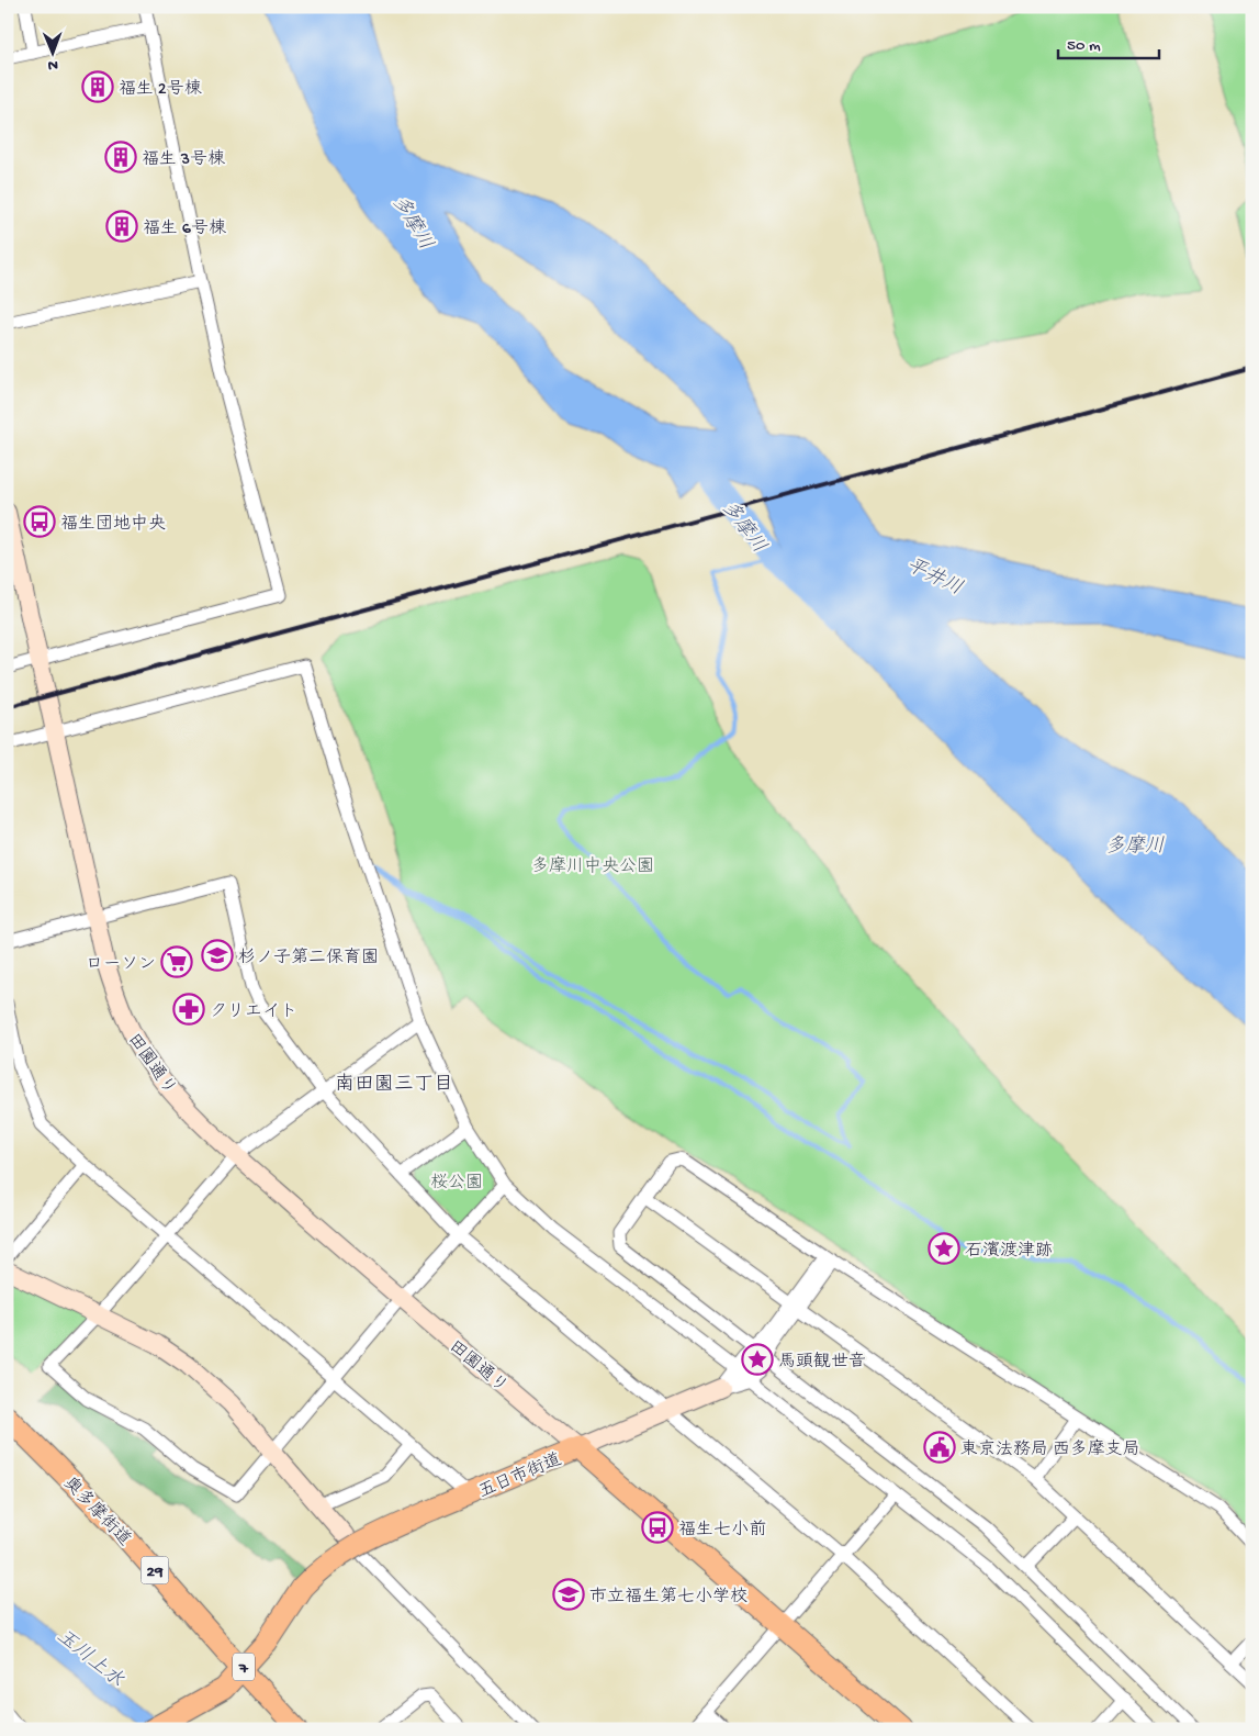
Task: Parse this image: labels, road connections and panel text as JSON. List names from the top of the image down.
{
  "streets": {
    "main road": [
      "五日市街道",
      "奥多摩街道",
      "29",
      "7"
    ],
    "street": ["田園通り"]
  },
  "crossings": [
    ["田園通り", "五日市街道"],
    ["五日市街道", "奥多摩街道"]
  ],
  "districts": ["南田園三丁目"],
  "water": ["多摩川", "平井川", "玉川上水"],
  "parks": ["多摩川中央公園", "桜公園"],
  "places": {
    "building": ["福生 2号棟", "福生 3号棟", "福生 6号棟"],
    "bus stop": ["福生団地中央", "福生七小前"],
    "school or university": ["杉ノ子第二保育園", "市立福生第七小学校"],
    "supermarket": ["ローソン"],
    "pharmacy": ["クリエイト"],
    "place": ["石濱渡津跡", "馬頭観世音"],
    "public building": ["東京法務局 西多摩支局"]
  },
  "scale_bar": "50 m",
  "north": "bottom"
}
